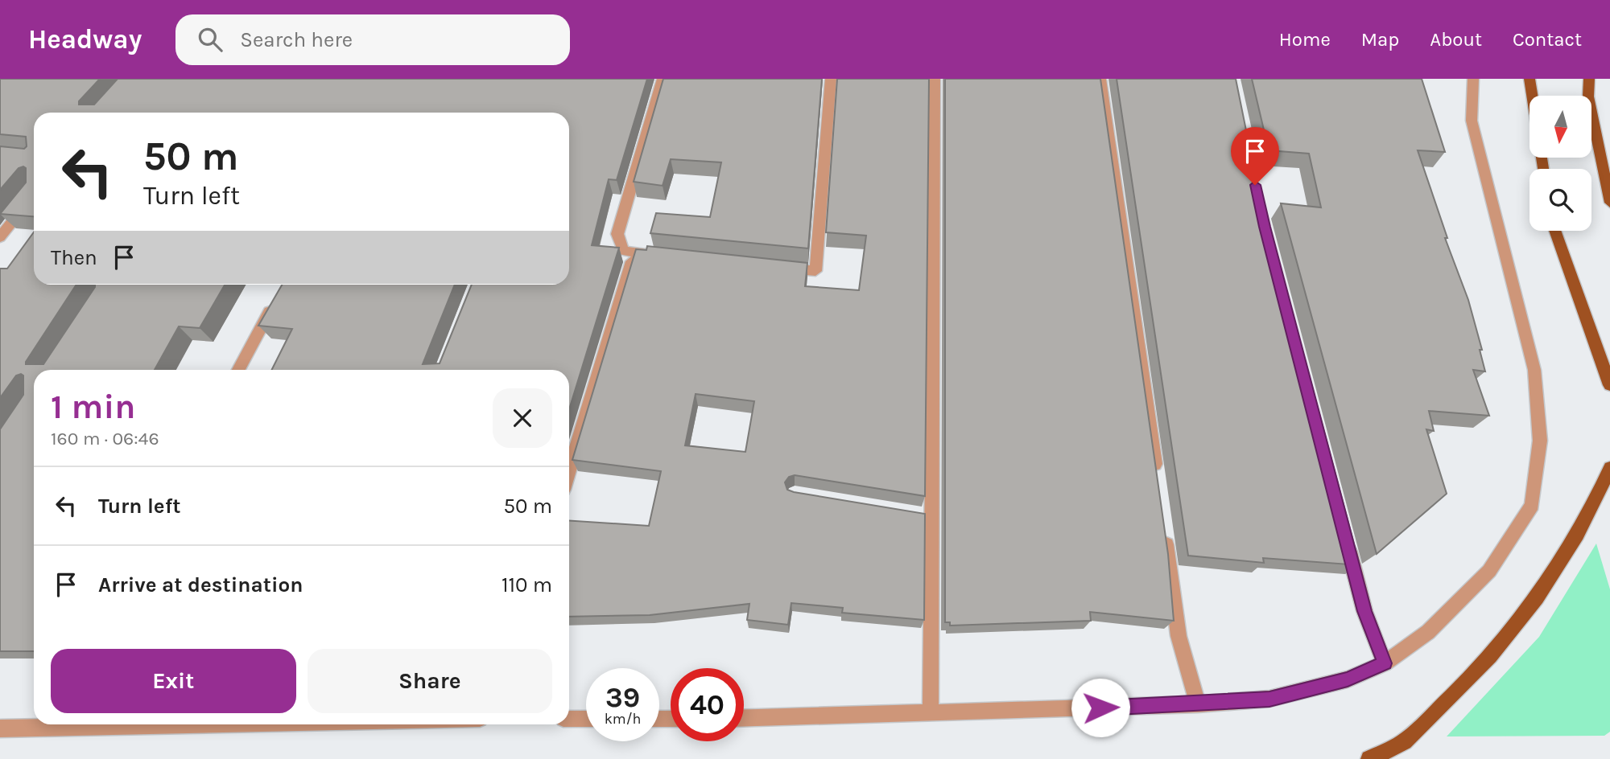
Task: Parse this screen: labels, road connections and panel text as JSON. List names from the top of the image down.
{
  "north": "bottom",
  "page": {
    "header": "Headway",
    "search": "Search here",
    "nav": [
      "Home",
      "Map",
      "About",
      "Contact"
    ],
    "turn": ["50 m", "Turn left"],
    "then": "Then",
    "heading": ["1 min", "160 m · 06:46"],
    "list": [
      {
        "name": "Turn left",
        "value": "50 m"
      },
      {
        "name": "Arrive at destination",
        "value": "110 m"
      }
    ],
    "buttons": ["Exit", "Share"],
    "speed": "39 km/h",
    "limit": "40"
  }
}
